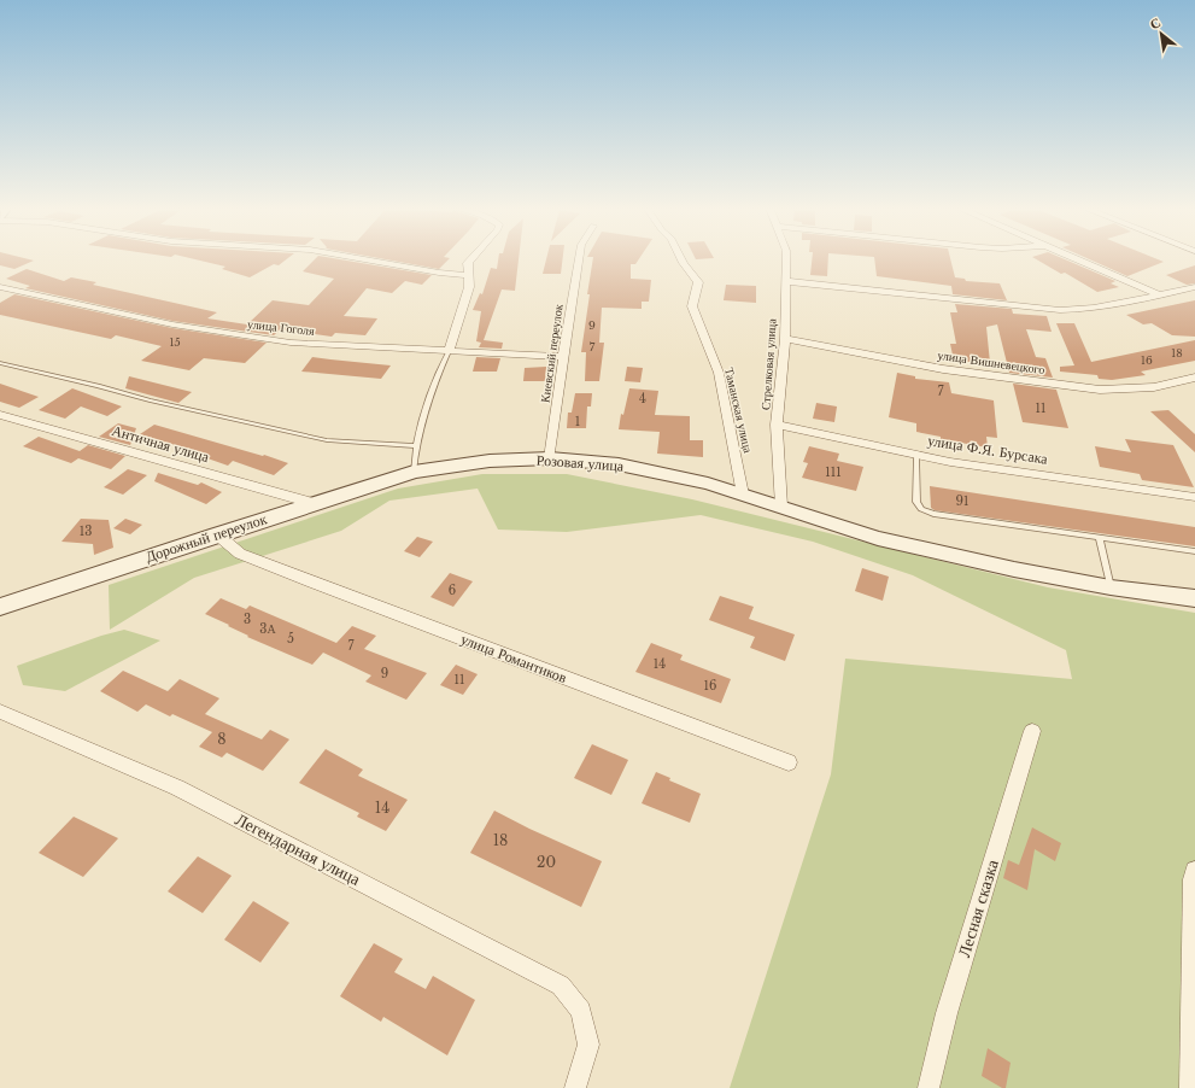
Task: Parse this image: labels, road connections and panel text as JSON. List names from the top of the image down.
{
  "streets": {
    "main road": ["Розовая улица", "Дорожный переулок"],
    "street": [
      "улица Гоголя",
      "Киевский переулок",
      "улица Вишневецкого",
      "Стрелковая улица",
      "Таманская улица",
      "Античная улица",
      "улица Ф.Я. Бурсака",
      "улица Романтиков",
      "Легендарная улица",
      "Лесная сказка"
    ]
  },
  "crossings": [
    ["улица Гоголя", "Киевский переулок"],
    ["Киевский переулок", "Розовая улица"],
    ["улица Вишневецкого", "Стрелковая улица"],
    ["Стрелковая улица", "улица Ф.Я. Бурсака"],
    ["Стрелковая улица", "Розовая улица"],
    ["Таманская улица", "Розовая улица"],
    ["Античная улица", "Дорожный переулок"],
    ["Розовая улица", "Дорожный переулок"],
    ["Дорожный переулок", "улица Романтиков"]
  ],
  "house_numbers": [
    "9",
    "15",
    "7",
    "18",
    "16",
    "7",
    "4",
    "11",
    "1",
    "111",
    "91",
    "13",
    "6",
    "3",
    "3А",
    "5",
    "7",
    "14",
    "9",
    "11",
    "16",
    "8",
    "14",
    "18",
    "20"
  ],
  "north": "top left"
}
